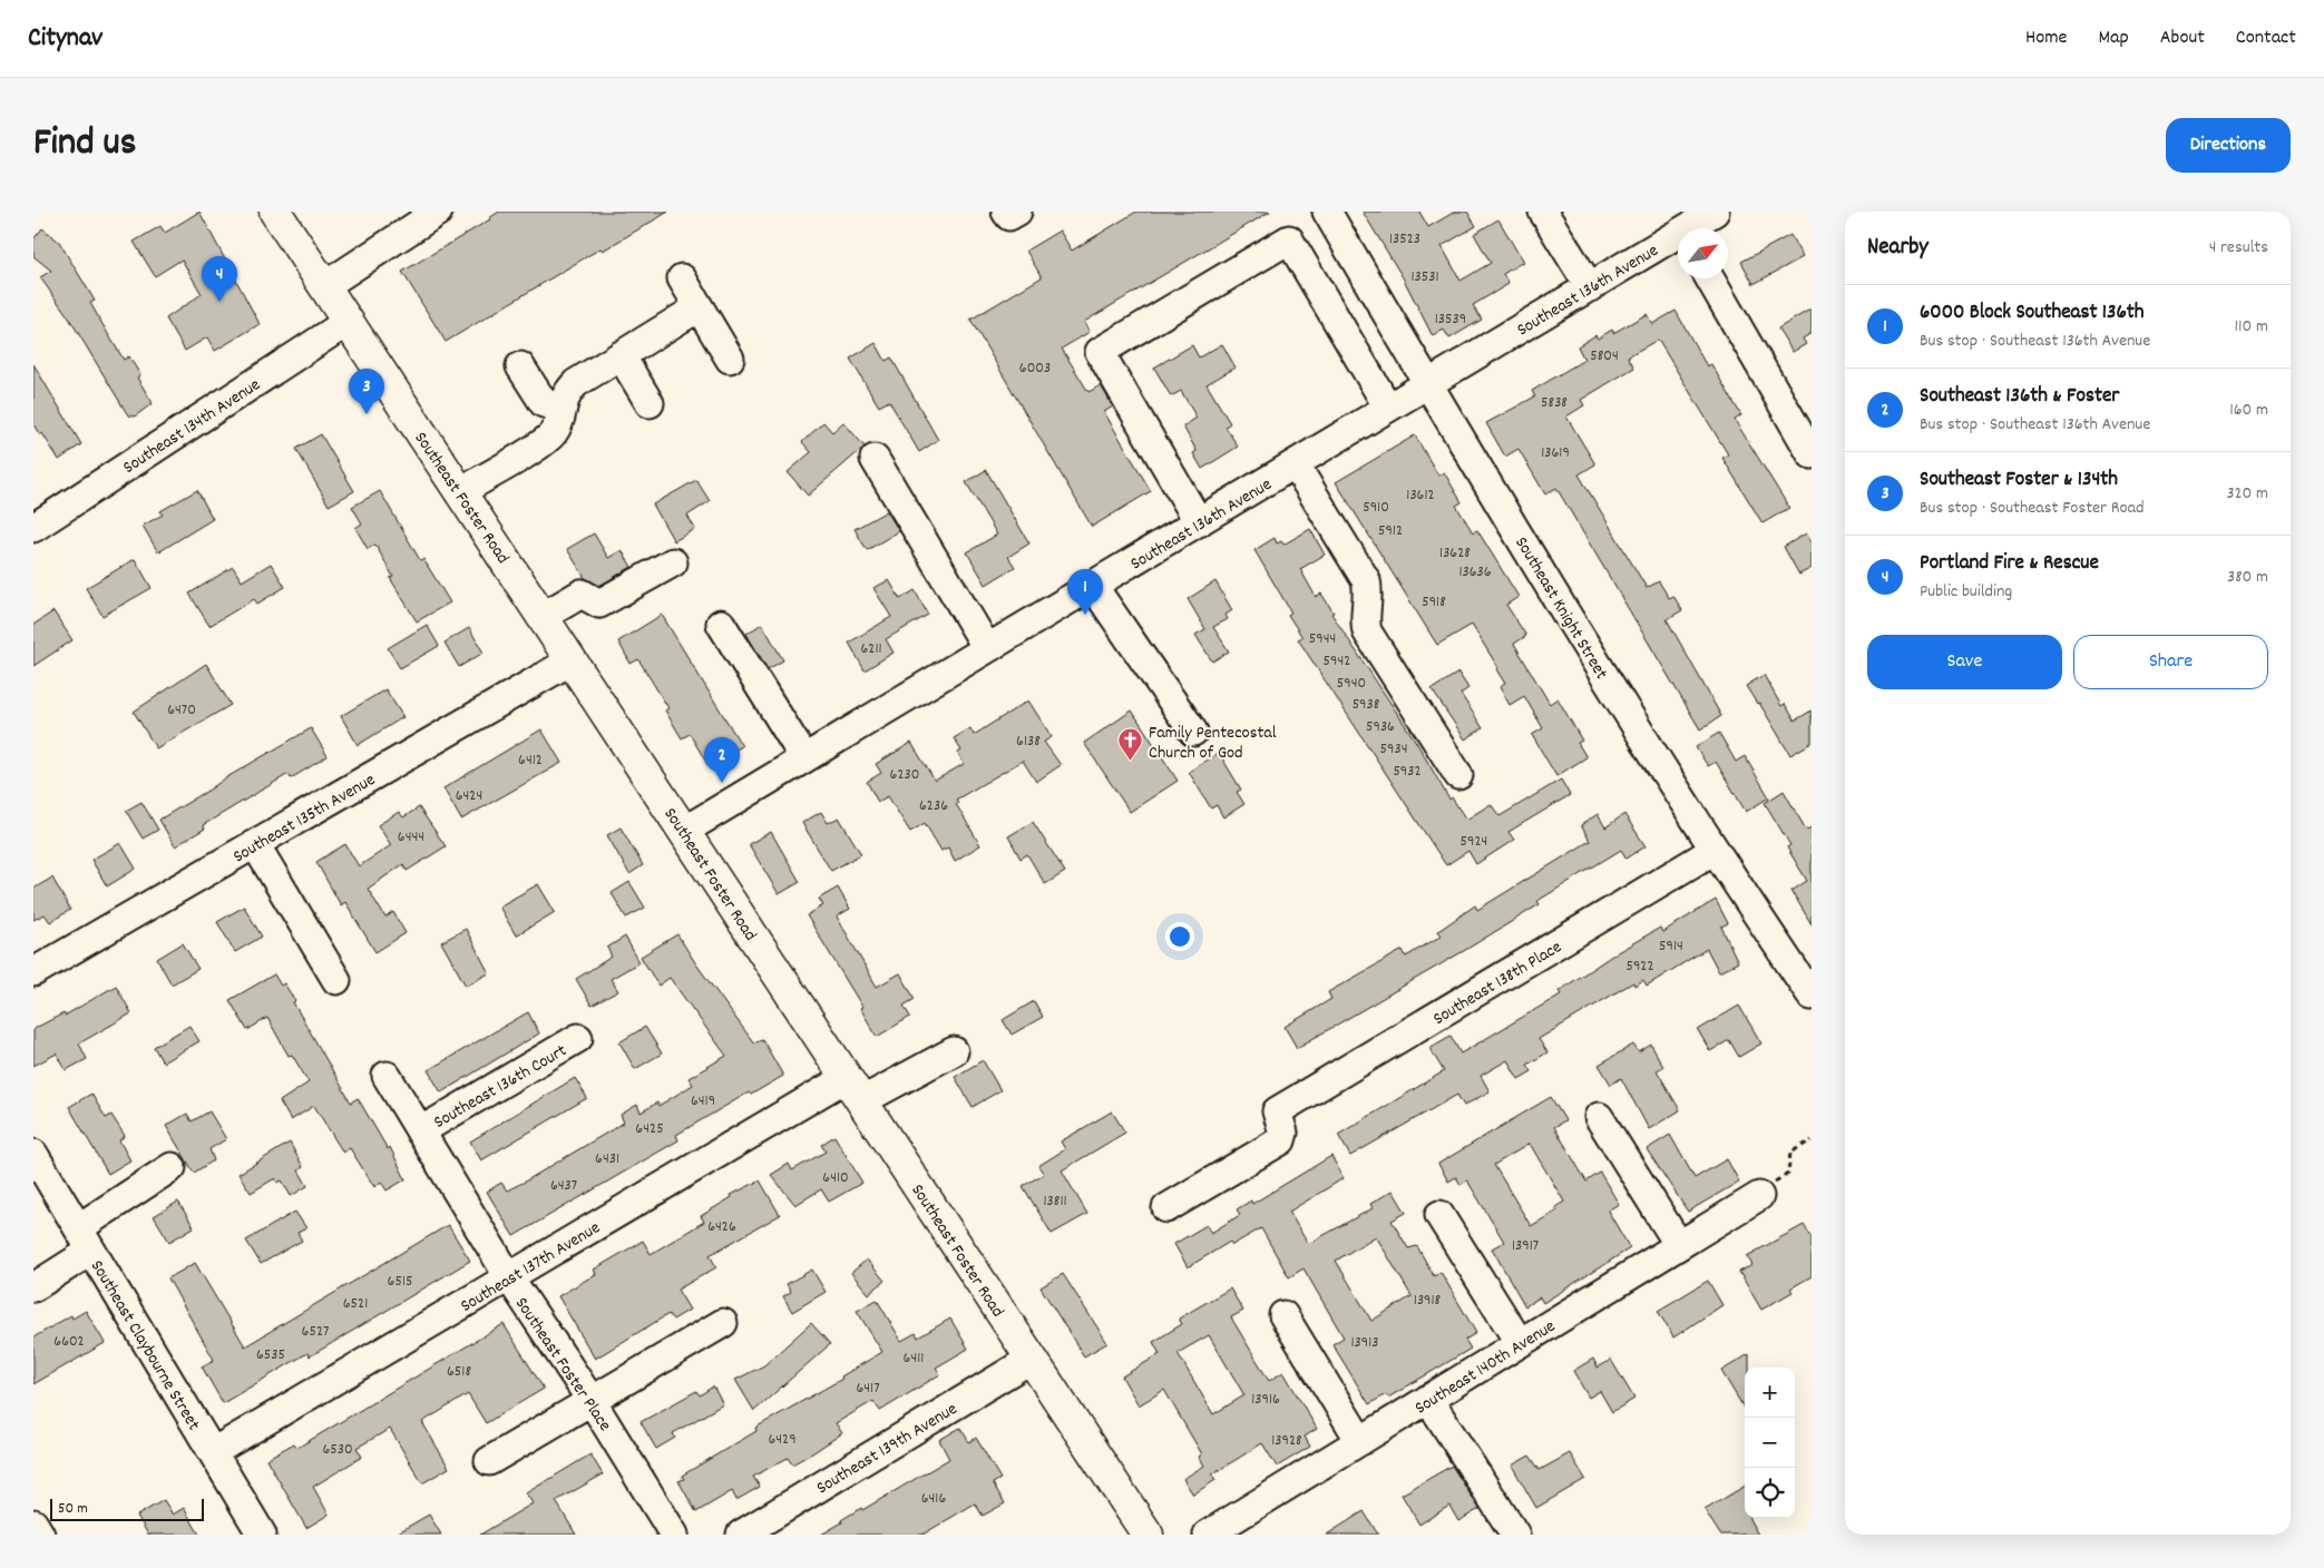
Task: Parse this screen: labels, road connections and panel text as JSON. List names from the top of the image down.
{
  "streets": {
    "main road": ["Southeast Foster Road"],
    "street": [
      "Southeast 136th Avenue",
      "Southeast 134th Avenue",
      "Southeast Knight Street",
      "Southeast 135th Avenue",
      "Southeast 138th Place",
      "Southeast 136th Court",
      "Southeast 137th Avenue",
      "Southeast Claybourne Street",
      "Southeast Foster Place",
      "Southeast 140th Avenue",
      "Southeast 139th Avenue"
    ]
  },
  "crossings": [
    ["Southeast 136th Avenue", "Southeast Foster Road"],
    ["Southeast 136th Avenue", "Southeast Knight Street"],
    ["Southeast 134th Avenue", "Southeast Foster Road"],
    ["Southeast Foster Road", "Southeast 135th Avenue"],
    ["Southeast Foster Road", "Southeast 137th Avenue"],
    ["Southeast Foster Road", "Southeast 139th Avenue"],
    ["Southeast Knight Street", "Southeast 138th Place"],
    ["Southeast 136th Court", "Southeast Foster Place"],
    ["Southeast 137th Avenue", "Southeast Claybourne Street"],
    ["Southeast 137th Avenue", "Southeast Foster Place"]
  ],
  "places": {
    "church": ["Family Pentecostal Church of God"]
  },
  "house_numbers": [
    "13523",
    "13531",
    "13539",
    "5804",
    "6003",
    "5838",
    "13619",
    "13612",
    "5910",
    "5912",
    "13628",
    "13636",
    "5918",
    "5944",
    "6211",
    "5942",
    "5940",
    "5938",
    "6470",
    "5936",
    "6138",
    "5934",
    "6412",
    "5932",
    "6230",
    "6424",
    "6236",
    "6444",
    "5924",
    "5914",
    "5922",
    "6419",
    "6425",
    "6431",
    "6410",
    "6437",
    "13811",
    "6426",
    "13917",
    "6515",
    "13918",
    "6521",
    "6527",
    "6602",
    "13913",
    "6535",
    "6411",
    "6518",
    "6417",
    "13916",
    "6429",
    "13928",
    "6530",
    "6416"
  ],
  "scale_bar": "50 m",
  "north": "top right",
  "page": {
    "header": "Citynav",
    "nav": [
      "Home",
      "Map",
      "About",
      "Contact"
    ],
    "title": "Find us",
    "buttons": [
      "Directions",
      ["Save", "Share"]
    ],
    "heading": ["Nearby", "4 results"],
    "pins": [
      "4",
      "3",
      "1",
      "2"
    ],
    "list": [
      {
        "mark": "1",
        "name": "6000 Block Southeast 136th",
        "note": "Bus stop · Southeast 136th Avenue",
        "value": "110 m"
      },
      {
        "mark": "2",
        "name": "Southeast 136th & Foster",
        "note": "Bus stop · Southeast 136th Avenue",
        "value": "160 m"
      },
      {
        "mark": "3",
        "name": "Southeast Foster & 134th",
        "note": "Bus stop · Southeast Foster Road",
        "value": "320 m"
      },
      {
        "mark": "4",
        "name": "Portland Fire & Rescue",
        "note": "Public building",
        "value": "380 m"
      }
    ],
    "map_buttons": ["+", "−"],
    "scale": "50 m"
  }
}
